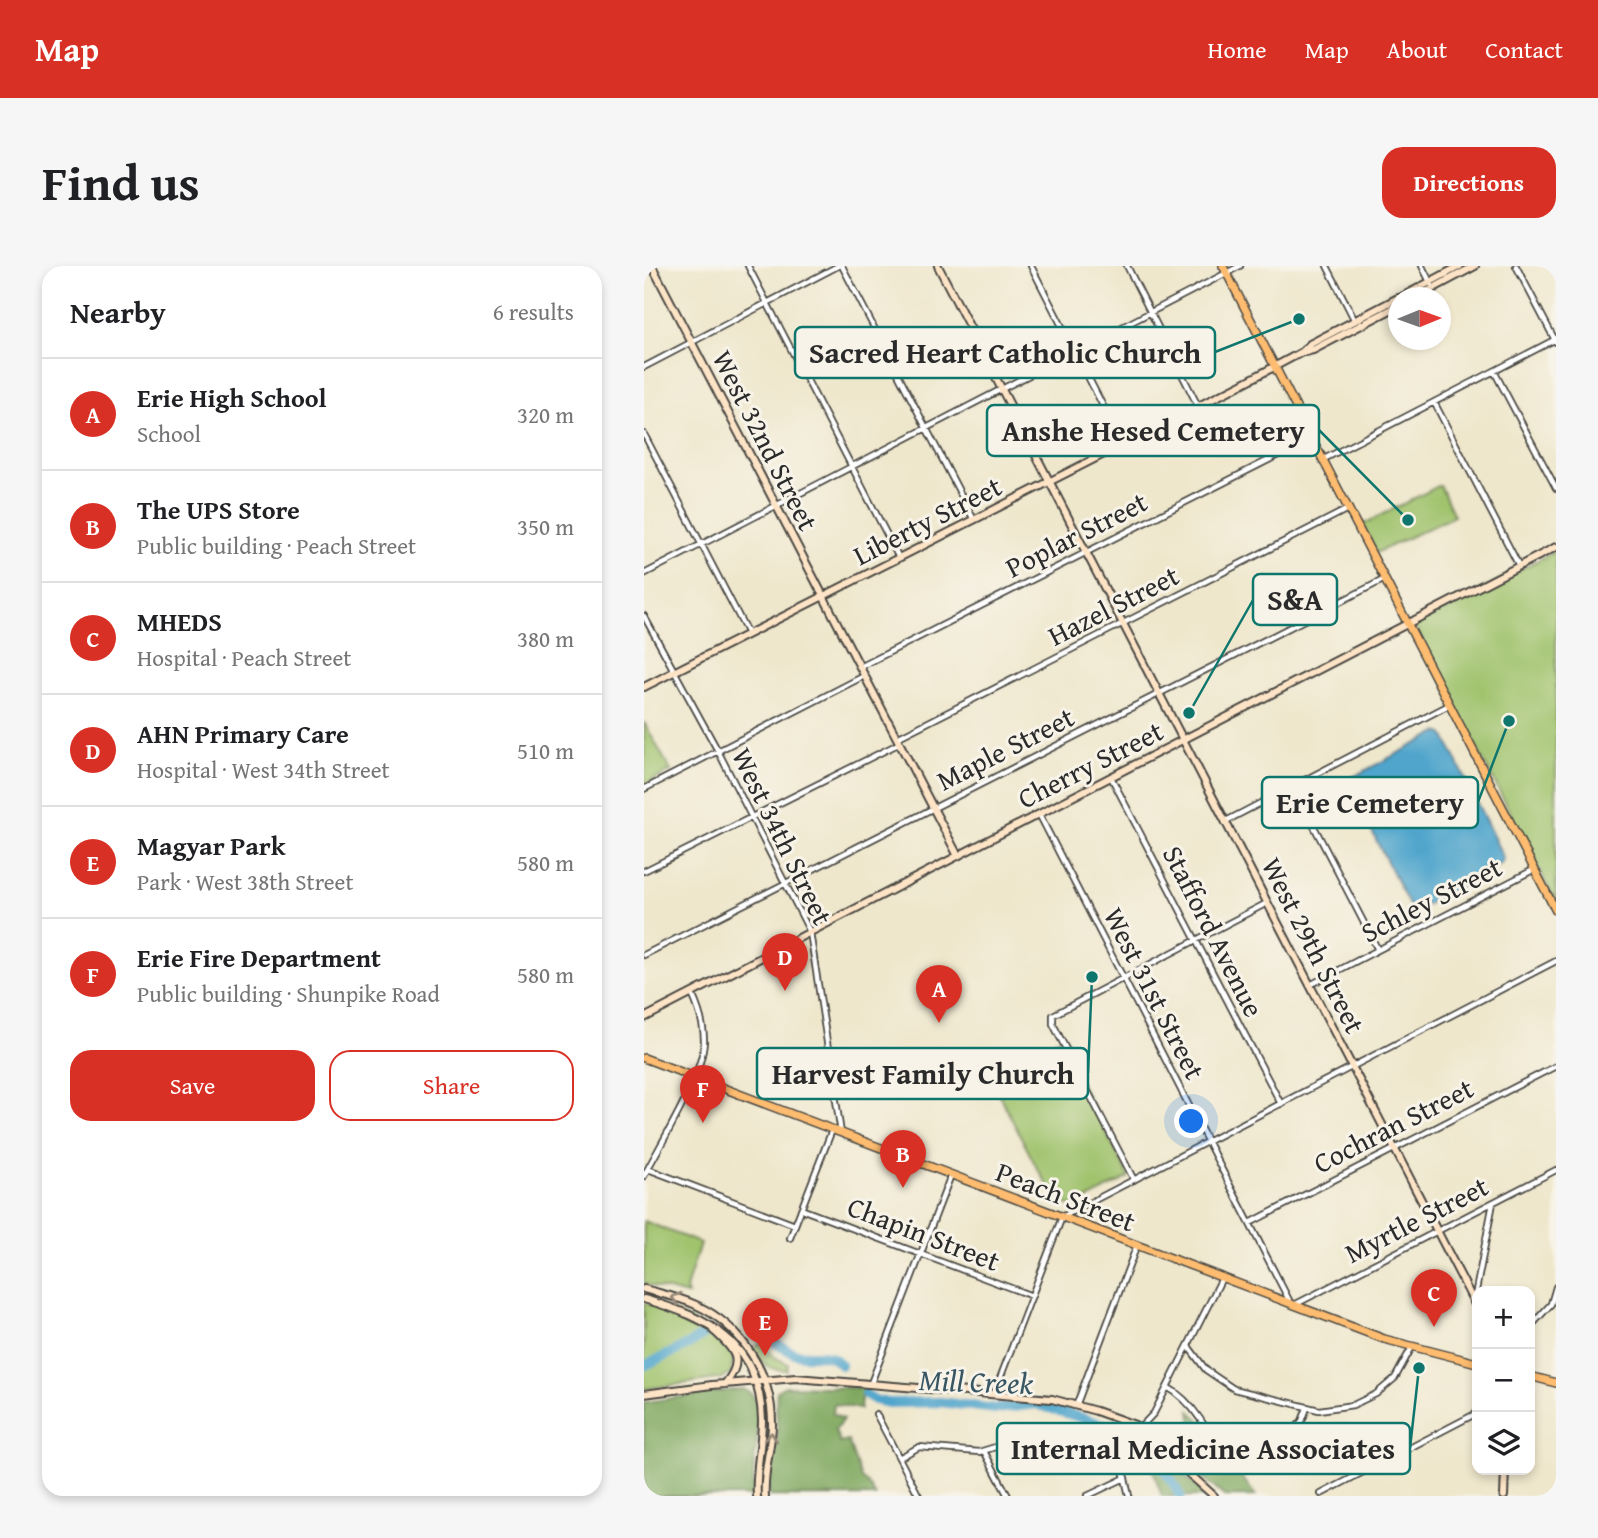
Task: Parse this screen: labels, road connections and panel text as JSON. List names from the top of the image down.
{
  "streets": {
    "main road": ["Peach Street"],
    "street": [
      "West 32nd Street",
      "Liberty Street",
      "Poplar Street",
      "Hazel Street",
      "Maple Street",
      "Cherry Street",
      "West 34th Street",
      "Schley Street",
      "Stafford Avenue",
      "West 29th Street",
      "West 31st Street",
      "Cochran Street",
      "Myrtle Street",
      "Chapin Street"
    ]
  },
  "crossings": [
    ["West 32nd Street", "Liberty Street"],
    ["West 32nd Street", "Poplar Street"],
    ["West 32nd Street", "Hazel Street"],
    ["West 32nd Street", "Maple Street"],
    ["West 32nd Street", "Cherry Street"],
    ["Liberty Street", "West 34th Street"],
    ["Liberty Street", "West 29th Street"],
    ["Poplar Street", "West 29th Street"],
    ["Hazel Street", "West 34th Street"],
    ["Hazel Street", "West 29th Street"],
    ["Maple Street", "West 34th Street"],
    ["Maple Street", "West 29th Street"],
    ["Cherry Street", "West 34th Street"],
    ["Cherry Street", "Stafford Avenue"],
    ["Cherry Street", "West 29th Street"],
    ["Cherry Street", "West 31st Street"],
    ["West 34th Street", "Peach Street"],
    ["Schley Street", "West 29th Street"],
    ["West 29th Street", "Cochran Street"],
    ["West 29th Street", "Myrtle Street"],
    ["West 31st Street", "Cochran Street"],
    ["West 31st Street", "Peach Street"],
    ["West 31st Street", "Myrtle Street"],
    ["Peach Street", "Myrtle Street"]
  ],
  "water": ["Mill Creek"],
  "places": [
    "Sacred Heart Catholic Church",
    "Anshe Hesed Cemetery",
    "S&A",
    "Erie Cemetery",
    "Harvest Family Church",
    "Internal Medicine Associates"
  ],
  "north": "right",
  "page": {
    "header": "Map",
    "nav": [
      "Home",
      "Map",
      "About",
      "Contact"
    ],
    "title": "Find us",
    "buttons": [
      "Directions",
      ["Save", "Share"]
    ],
    "heading": ["Nearby", "6 results"],
    "list": [
      {
        "mark": "A",
        "name": "Erie High School",
        "note": "School",
        "value": "320 m"
      },
      {
        "mark": "B",
        "name": "The UPS Store",
        "note": "Public building · Peach Street",
        "value": "350 m"
      },
      {
        "mark": "C",
        "name": "MHEDS",
        "note": "Hospital · Peach Street",
        "value": "380 m"
      },
      {
        "mark": "D",
        "name": "AHN Primary Care",
        "note": "Hospital · West 34th Street",
        "value": "510 m"
      },
      {
        "mark": "E",
        "name": "Magyar Park",
        "note": "Park · West 38th Street",
        "value": "580 m"
      },
      {
        "mark": "F",
        "name": "Erie Fire Department",
        "note": "Public building · Shunpike Road",
        "value": "580 m"
      }
    ],
    "pins": [
      "D",
      "A",
      "F",
      "B",
      "C",
      "E"
    ],
    "map_buttons": ["+", "−"]
  }
}
